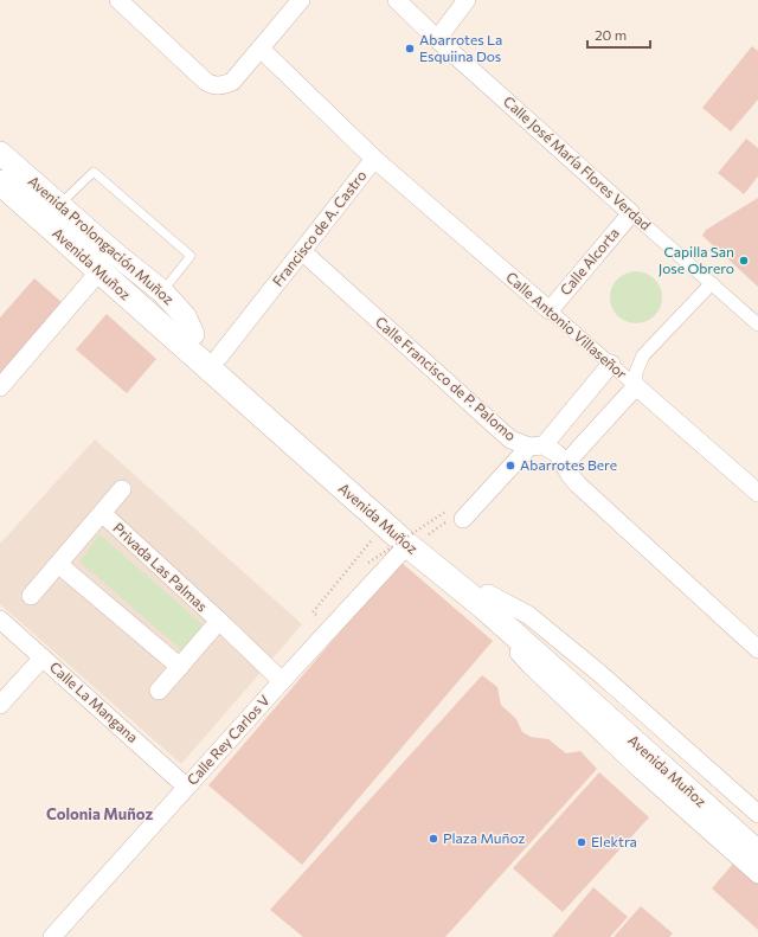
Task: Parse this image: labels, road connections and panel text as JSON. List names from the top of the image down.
{
  "streets": {
    "main road": ["Avenida Muñoz"],
    "street": [
      "Calle José María Flores Verdad",
      "Francisco de A. Castro",
      "Avenida Prolongación Muñoz",
      "Calle Alcorta",
      "Calle Antonio Villaseñor",
      "Calle Francisco de P. Palomo",
      "Privada Las Palmas",
      "Calle La Mangana",
      "Calle Rey Carlos V"
    ]
  },
  "crossings": [
    ["Calle José María Flores Verdad", "Calle Alcorta"],
    ["Francisco de A. Castro", "Avenida Muñoz"],
    ["Francisco de A. Castro", "Calle Antonio Villaseñor"],
    ["Francisco de A. Castro", "Calle Francisco de P. Palomo"],
    ["Avenida Prolongación Muñoz", "Avenida Muñoz"],
    ["Calle Alcorta", "Calle Antonio Villaseñor"],
    ["Avenida Muñoz", "Calle Rey Carlos V"],
    ["Privada Las Palmas", "Calle Rey Carlos V"],
    ["Calle La Mangana", "Calle Rey Carlos V"]
  ],
  "districts": ["Colonia Muñoz"],
  "places": [
    "Abarrotes La Esquiina Dos",
    "Capilla San Jose Obrero",
    "Abarrotes Bere",
    "Plaza Muñoz",
    "Elektra"
  ],
  "scale_bar": "20 m"
}
